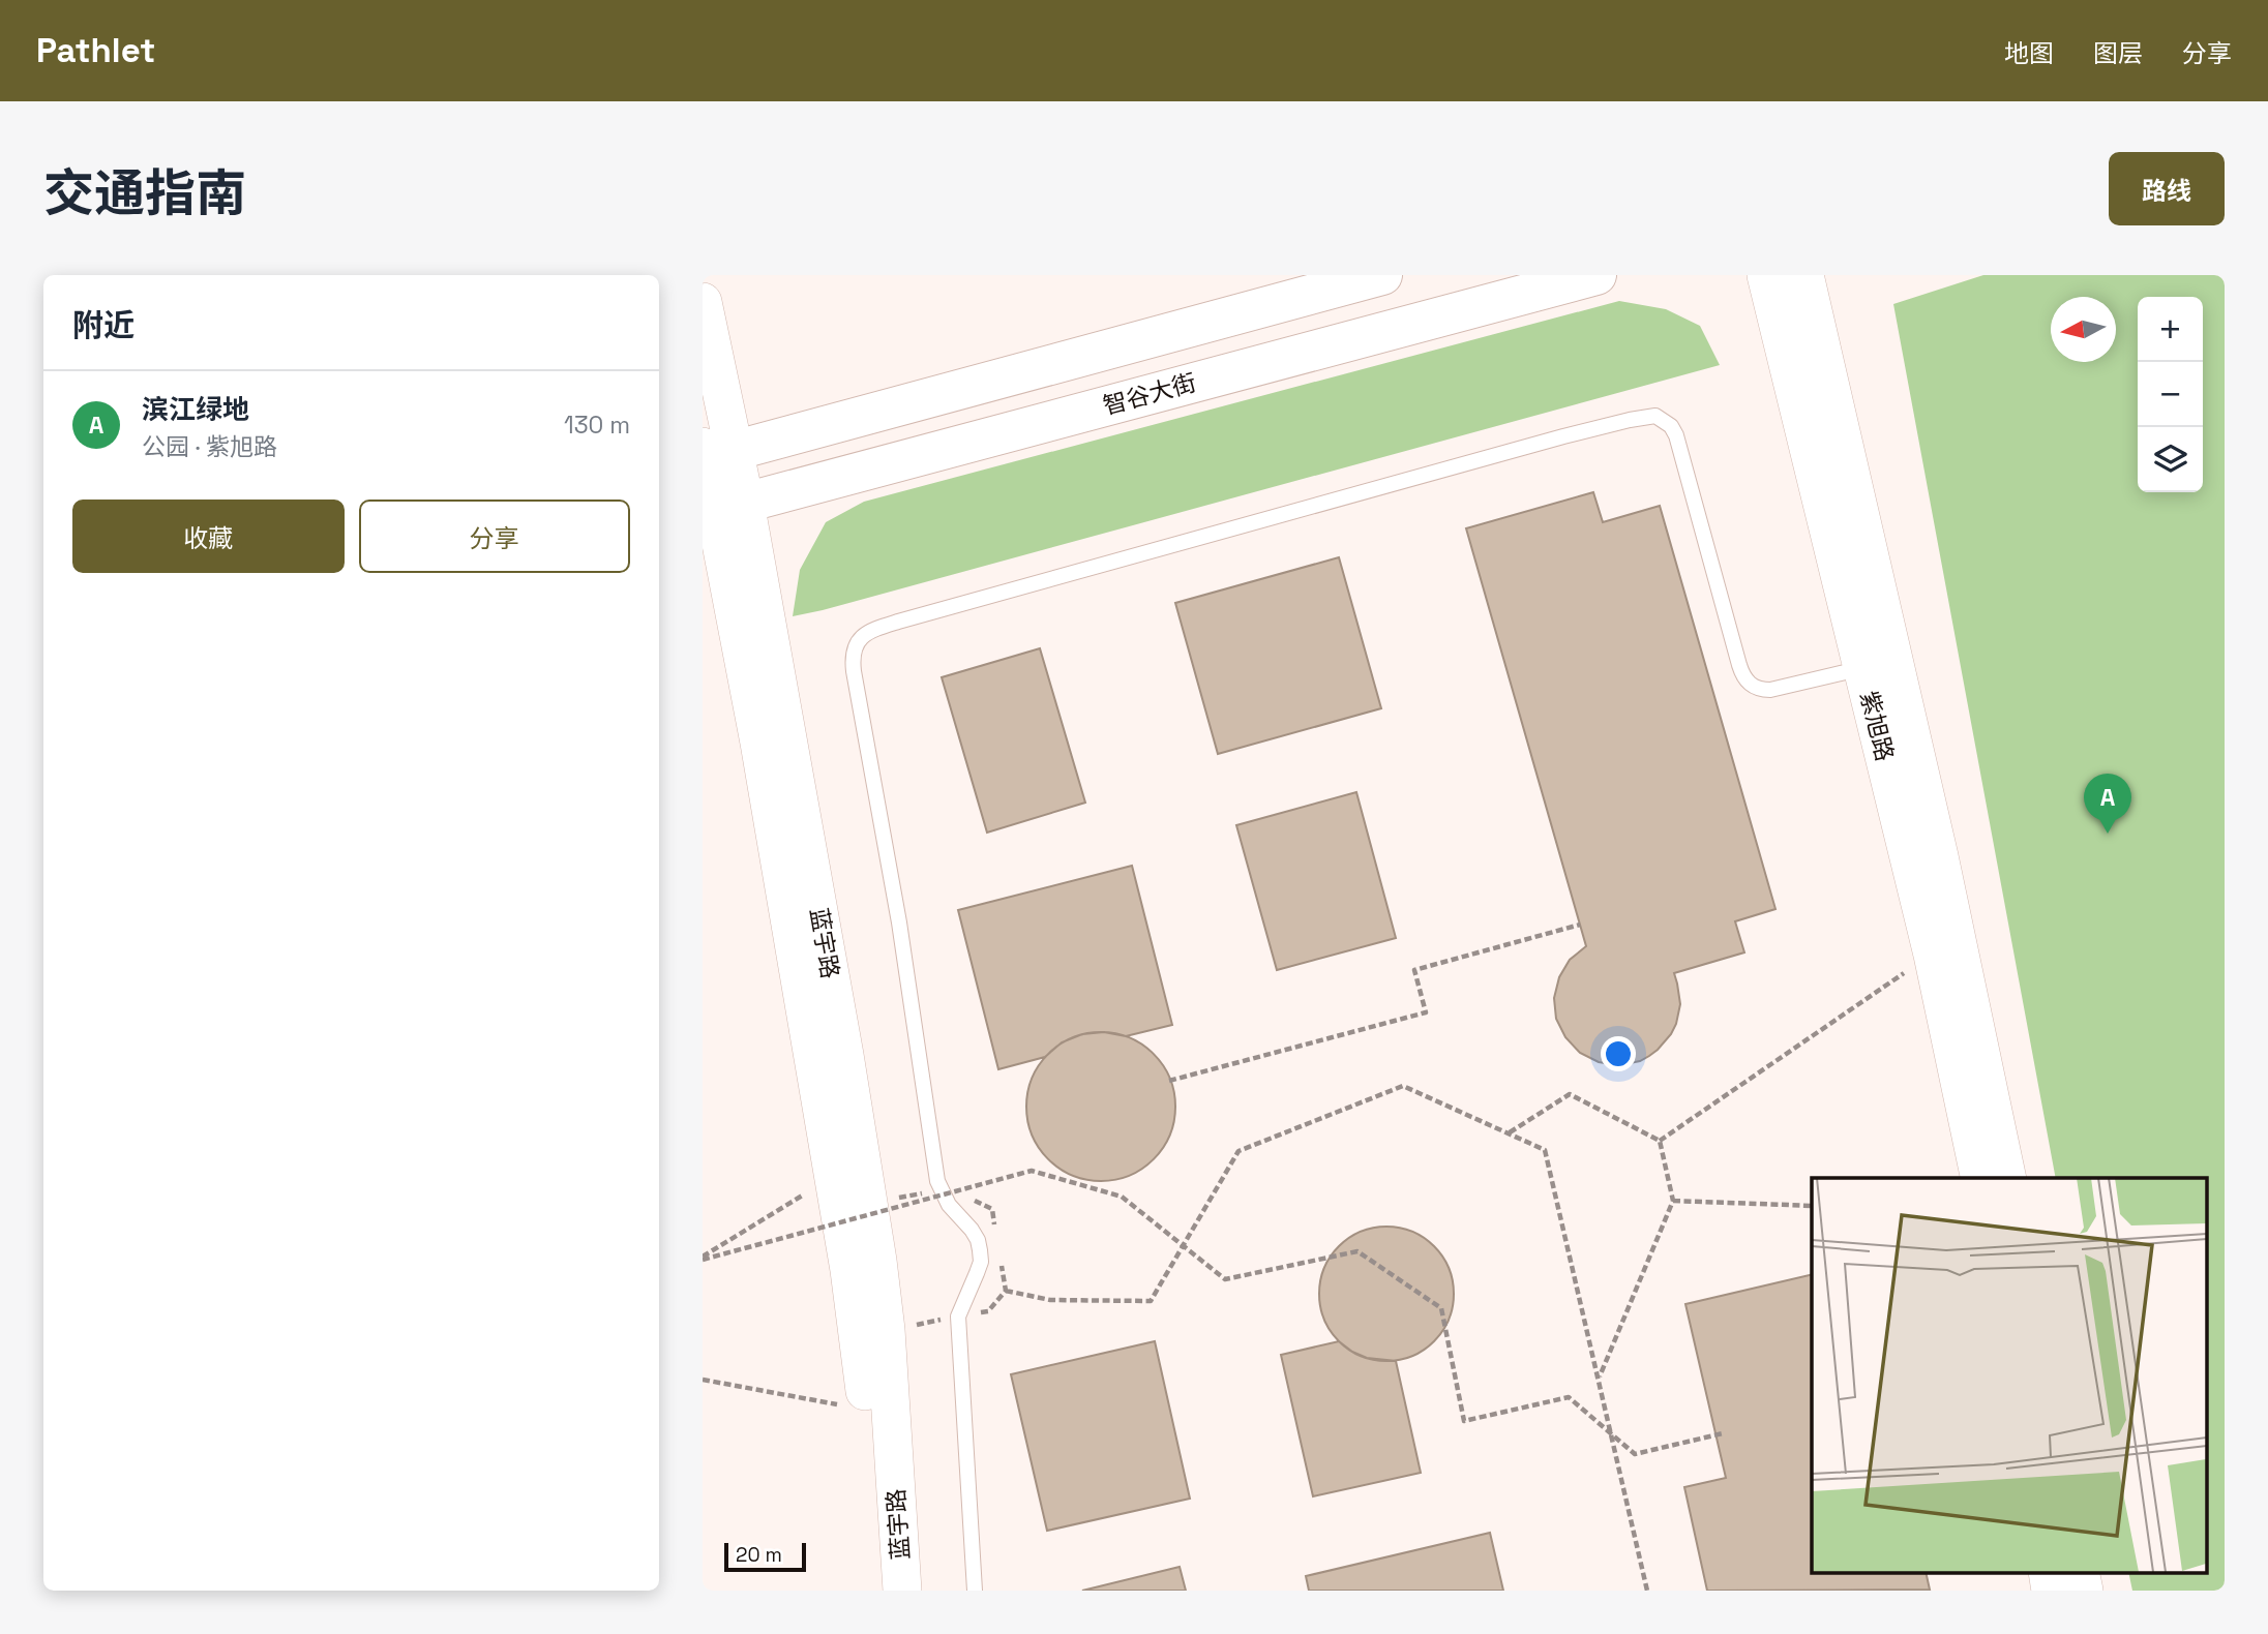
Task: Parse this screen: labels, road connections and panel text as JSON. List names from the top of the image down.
{
  "streets": {
    "main road": ["智谷大街", "紫旭路", "蓝宇路"]
  },
  "crossings": [
    ["智谷大街", "蓝宇路"]
  ],
  "scale_bar": "20 m",
  "north": "left",
  "page": {
    "header": "Pathlet",
    "nav": ["地图", "图层", "分享"],
    "title": "交通指南",
    "buttons": [
      "路线",
      ["收藏", "分享"]
    ],
    "heading": "附近",
    "map_buttons": ["+", "−"],
    "list": [
      {
        "mark": "A",
        "name": "滨江绿地",
        "note": "公园 · 紫旭路",
        "value": "130 m"
      }
    ],
    "pins": "A",
    "scale": "20 m"
  }
}
